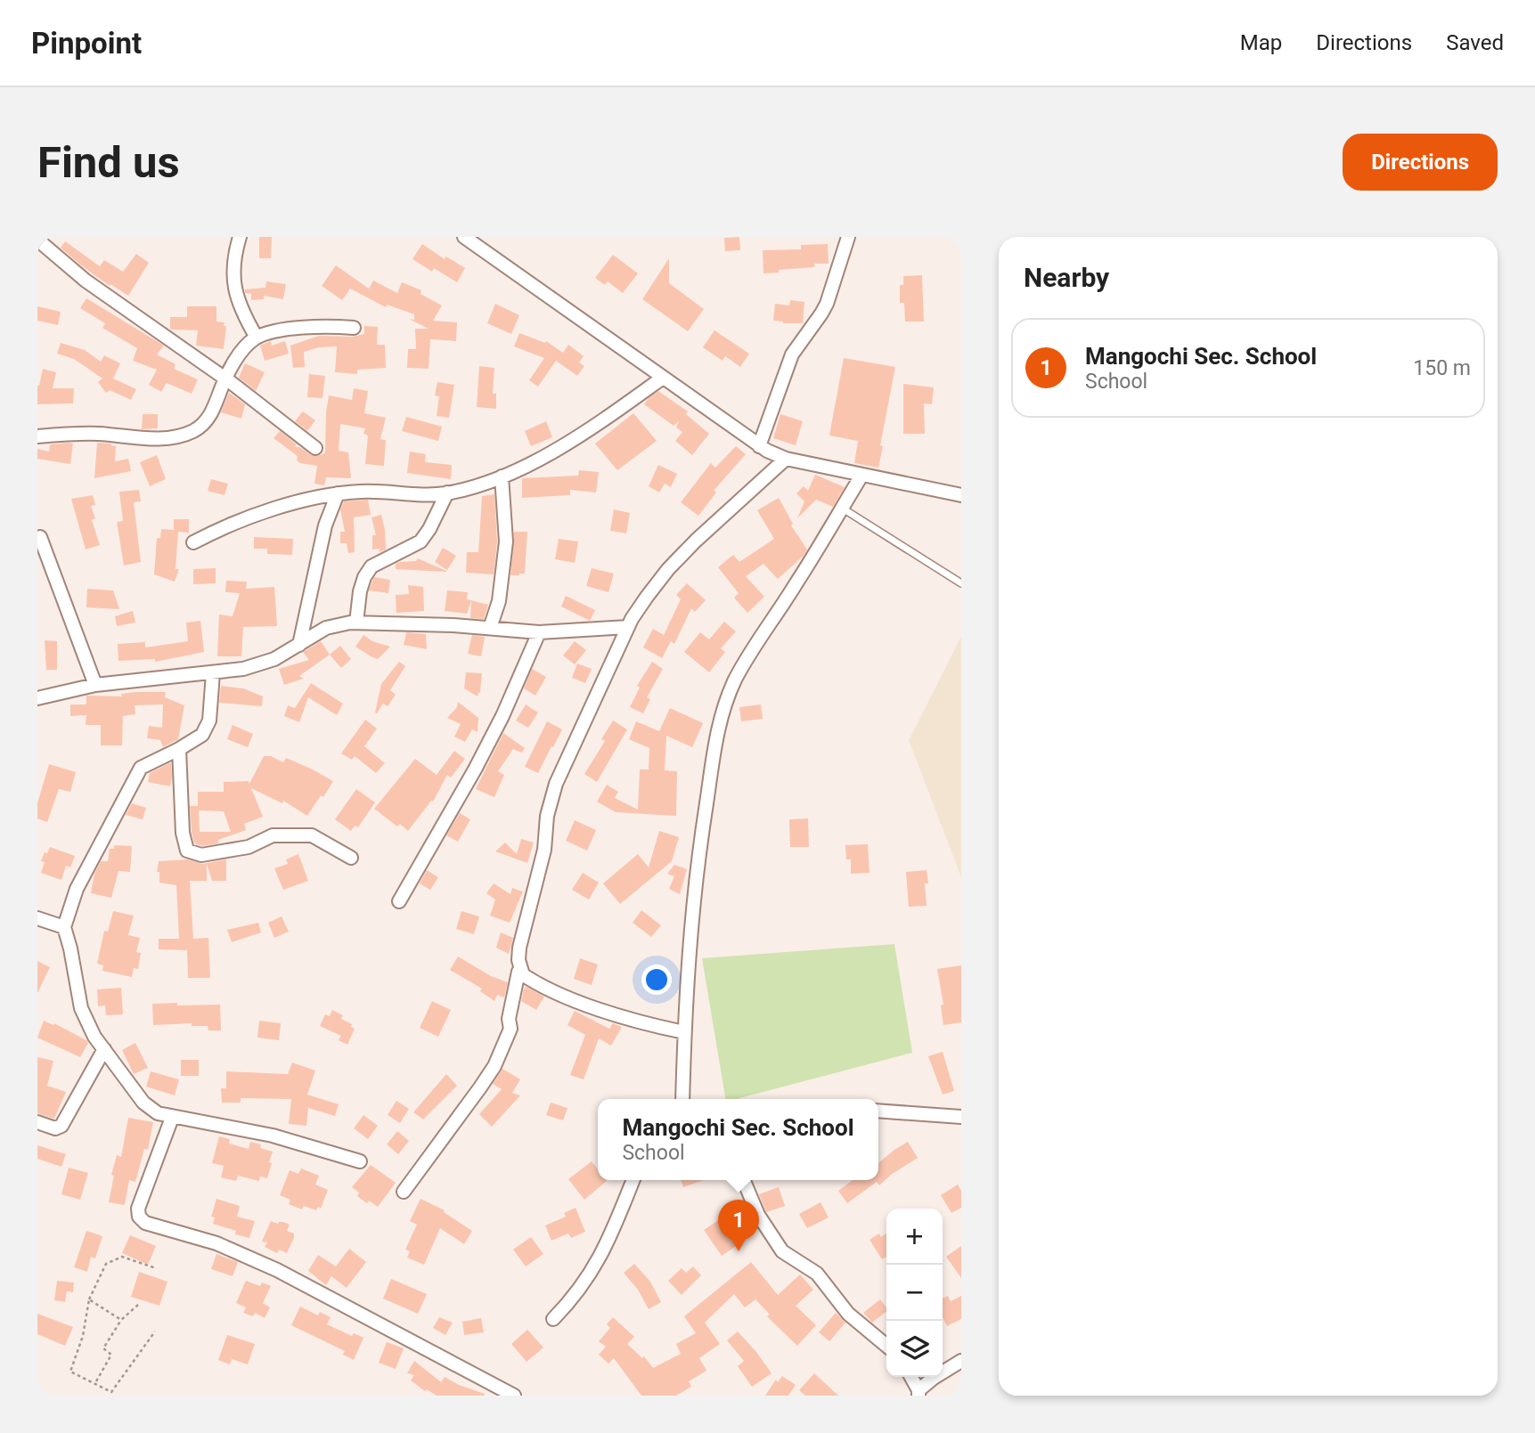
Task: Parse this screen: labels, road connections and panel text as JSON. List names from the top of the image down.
{
  "page": {
    "header": "Pinpoint",
    "nav": ["Map", "Directions", "Saved"],
    "buttons": "Directions",
    "title": "Find us",
    "heading": "Nearby",
    "list": [
      {
        "mark": "1",
        "name": "Mangochi Sec. School",
        "note": "School",
        "value": "150 m"
      }
    ],
    "popup": ["Mangochi Sec. School", "School"],
    "pins": "1",
    "map_buttons": ["+", "−"]
  }
}
